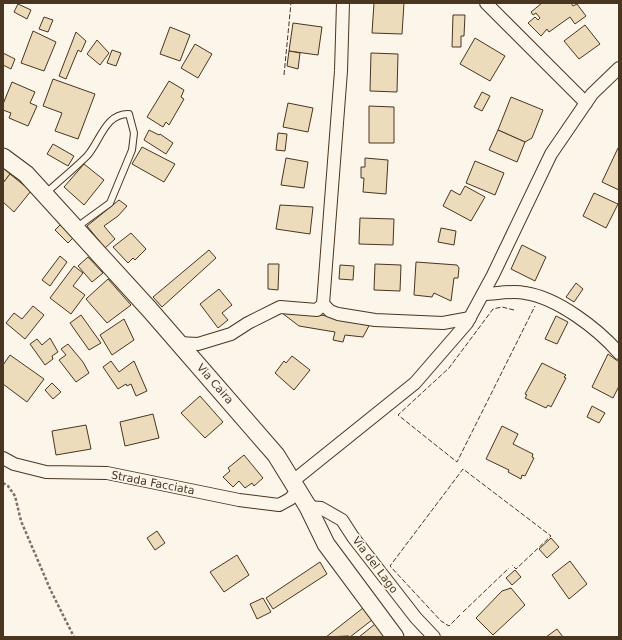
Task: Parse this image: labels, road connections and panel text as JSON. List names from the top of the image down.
{
  "streets": {
    "street": ["Via Caira", "Strada Facciata", "Via del Lago"]
  },
  "crossings": [
    ["Via Caira", "Strada Facciata"],
    ["Via Caira", "Via del Lago"]
  ]
}
